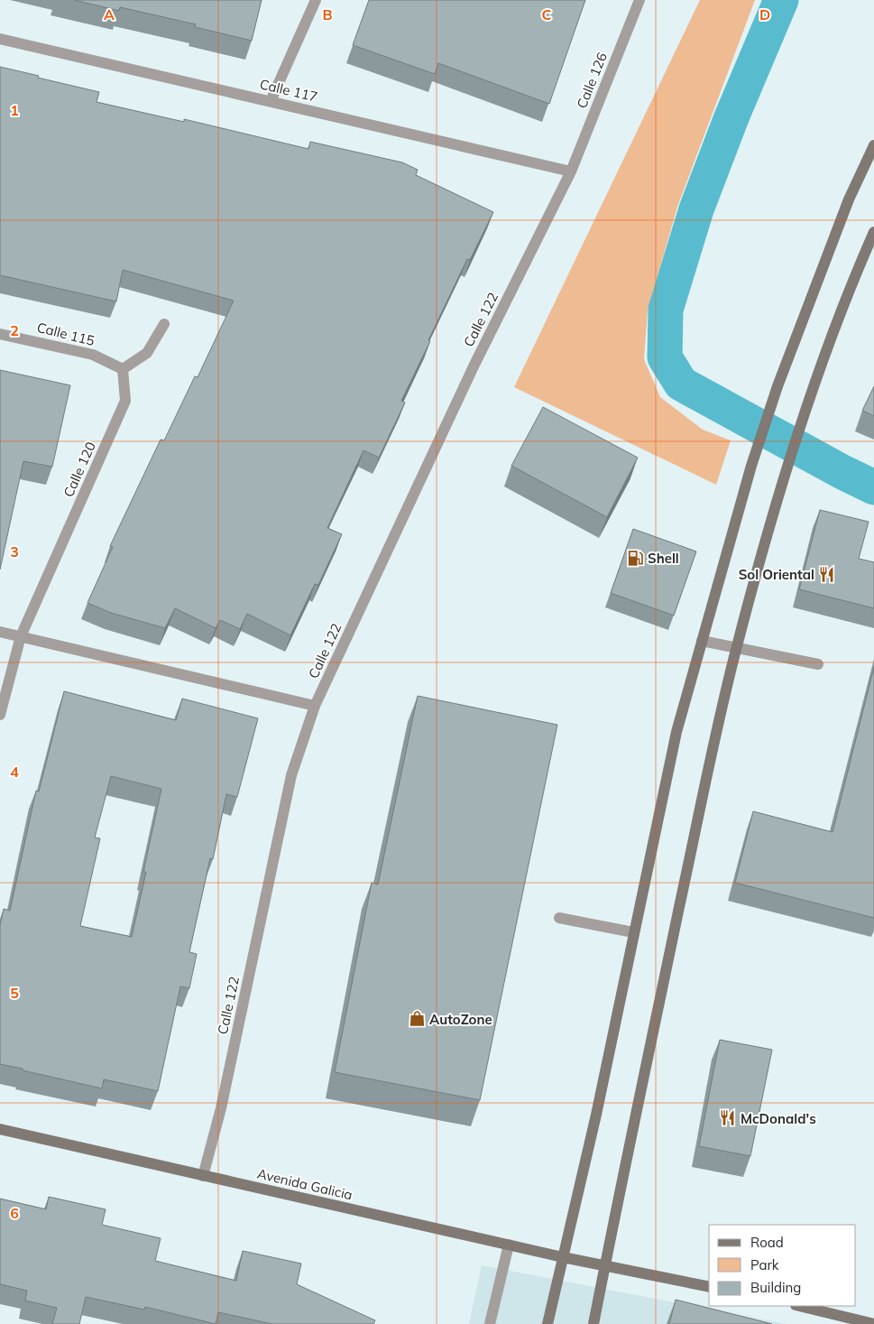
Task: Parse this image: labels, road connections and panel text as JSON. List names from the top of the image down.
{
  "streets": {
    "street": [
      "Calle 126",
      "Calle 117",
      "Calle 122",
      "Calle 115",
      "Calle 120",
      "Avenida Galicia"
    ]
  },
  "crossings": [
    ["Calle 126", "Calle 117"],
    ["Calle 126", "Calle 122"],
    ["Calle 117", "Calle 122"],
    ["Calle 122", "Avenida Galicia"],
    ["Calle 115", "Calle 120"]
  ],
  "places": {
    "fuel station": ["Shell"],
    "restaurant": ["Sol Oriental", "McDonald's"],
    "shop": ["AutoZone"]
  },
  "legend": ["Road", "Park", "Building"],
  "grid": {
    "columns": [
      "A",
      "B",
      "C",
      "D"
    ],
    "rows": [
      "1",
      "2",
      "3",
      "4",
      "5",
      "6"
    ]
  }
}
